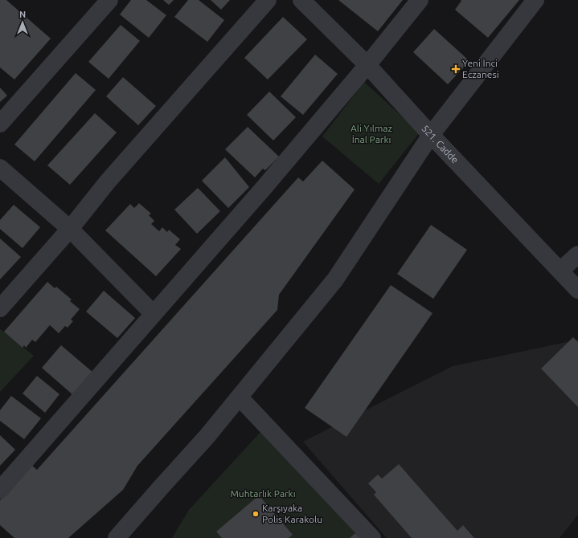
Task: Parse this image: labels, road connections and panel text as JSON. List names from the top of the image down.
{
  "streets": {
    "street": ["521. Cadde"]
  },
  "parks": ["Ali Yılmaz İnal Parkı", "Muhtarlık Parkı"],
  "places": {
    "health": ["Yeni İnci Eczanesi"],
    "other": ["Karşıyaka Polis Karakolu"]
  },
  "north": "top"
}
